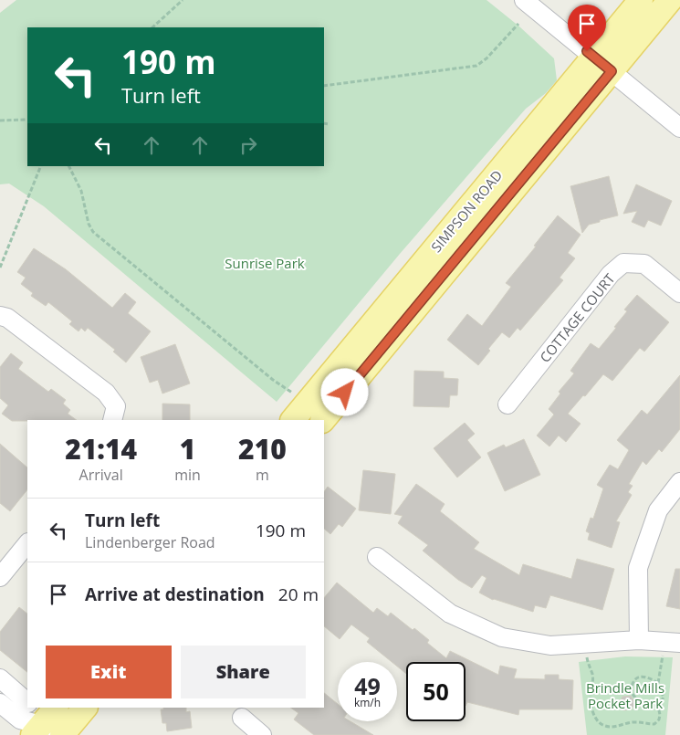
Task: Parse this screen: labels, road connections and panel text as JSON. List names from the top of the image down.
{
  "streets": {
    "main road": ["SIMPSON ROAD"],
    "street": ["COTTAGE COURT"]
  },
  "parks": ["Sunrise Park", "Brindle Mills Pocket Park"],
  "page": {
    "turn": ["190 m", "Turn left"],
    "eta": [
      "21:14",
      "Arrival",
      "1",
      "min",
      "210",
      "m"
    ],
    "list": [
      {
        "name": "Turn left",
        "note": "Lindenberger Road",
        "value": "190 m"
      },
      {
        "name": "Arrive at destination",
        "value": "20 m"
      }
    ],
    "buttons": ["Exit", "Share"],
    "speed": "49 km/h",
    "limit": "50"
  }
}
